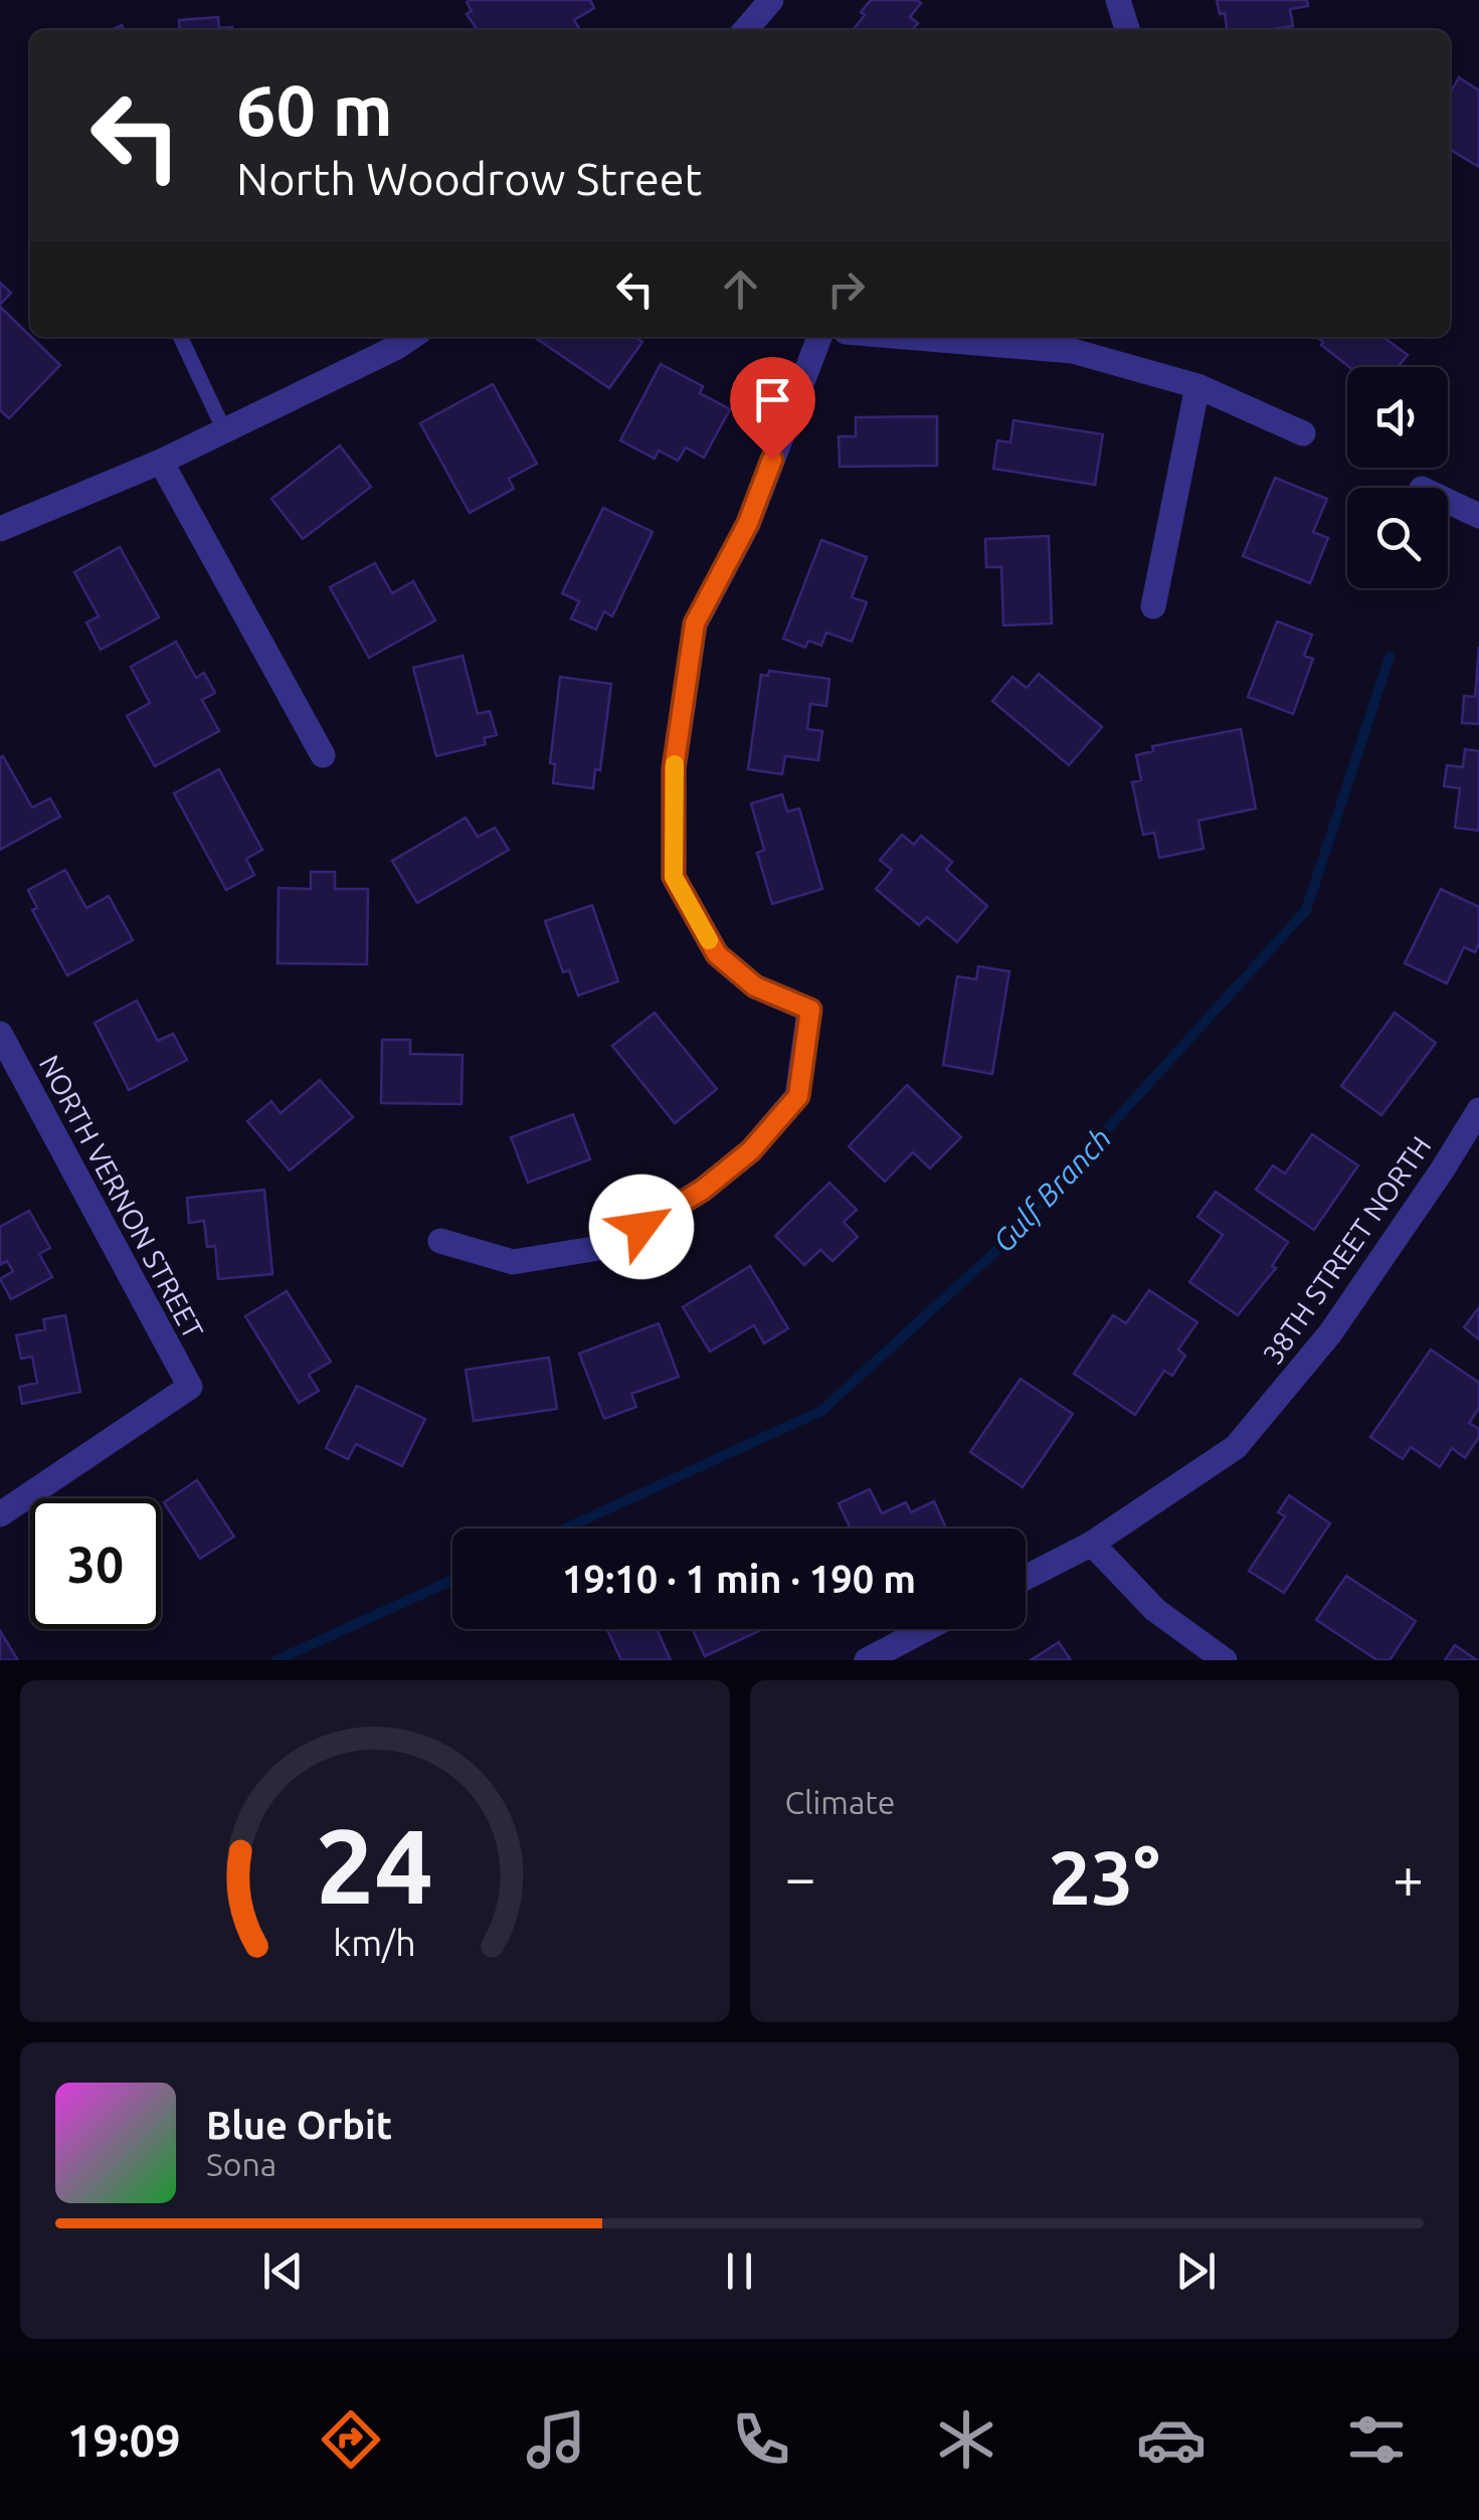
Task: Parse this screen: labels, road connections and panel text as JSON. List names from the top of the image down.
{
  "streets": {
    "street": ["NORTH VERNON STREET", "38TH STREET NORTH"]
  },
  "water": ["Gulf Branch"],
  "page": {
    "turn": ["60 m", "North Woodrow Street"],
    "limit": "30",
    "trip": "19:10 · 1 min · 190 m",
    "tile": "Climate",
    "heat": ["−", "23°", "+"],
    "song": ["Blue Orbit", "Sona"],
    "tabs": "19:09",
    "gauge": ["24", "km/h"]
  }
}
